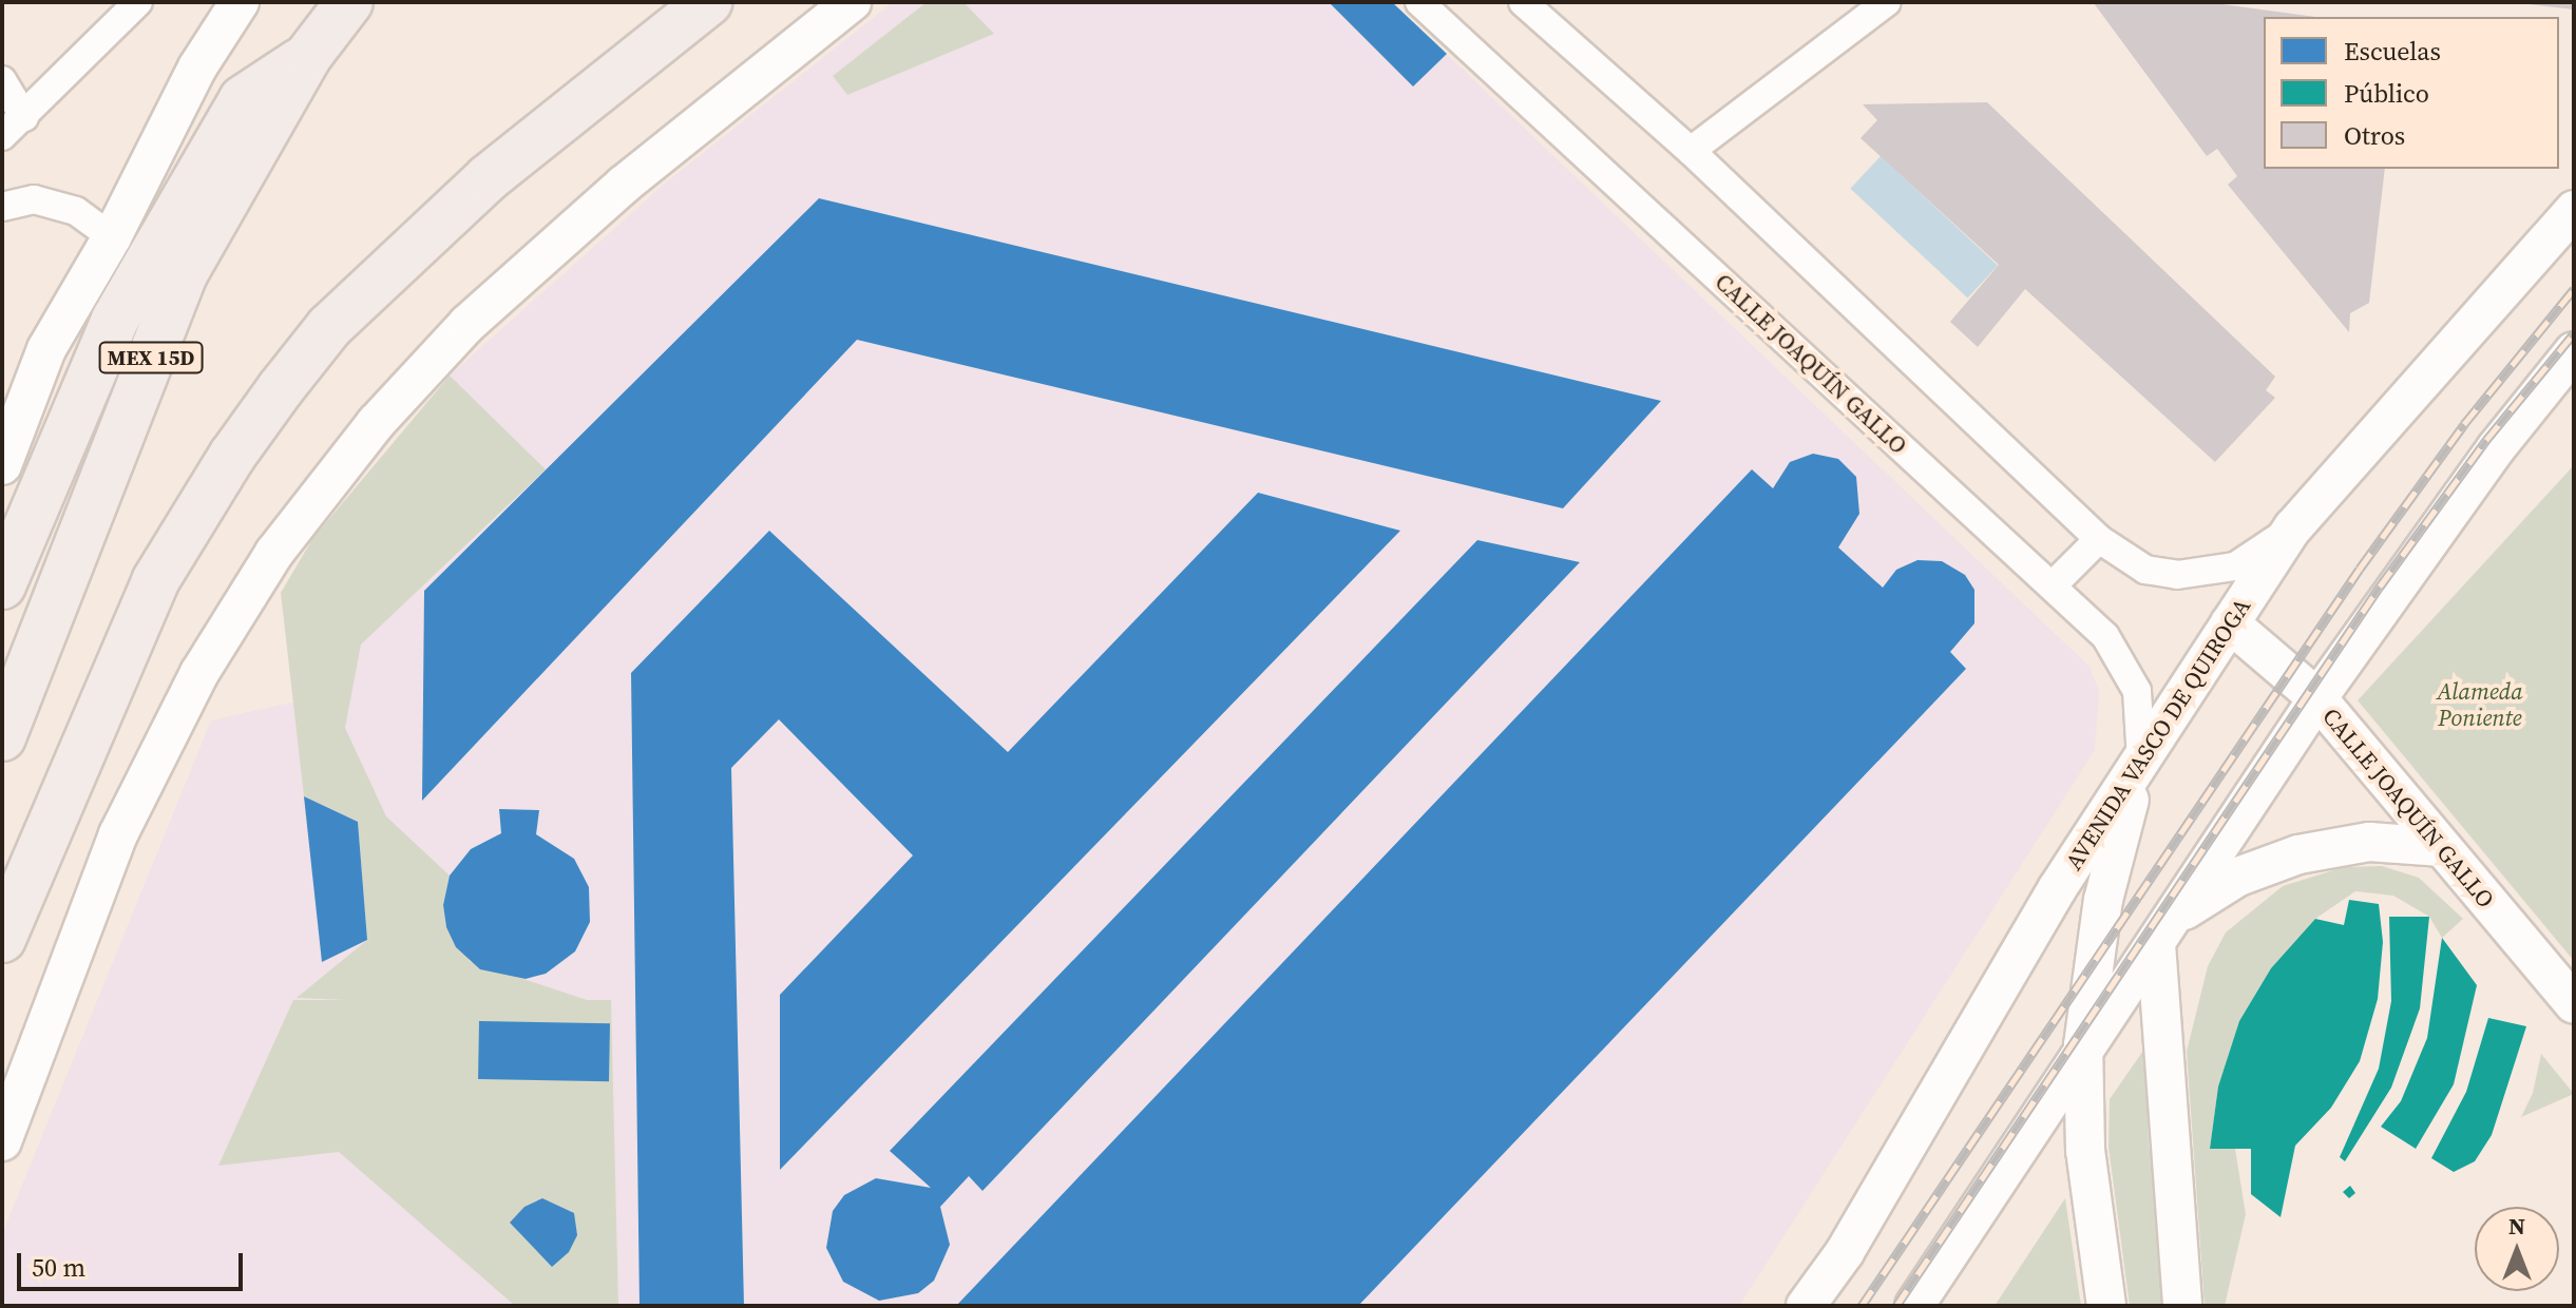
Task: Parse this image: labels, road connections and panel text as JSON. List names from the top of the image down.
{
  "streets": {
    "highway": ["MEX 15D"],
    "main road": ["CALLE JOAQUÍN GALLO", "AVENIDA VASCO DE QUIROGA"]
  },
  "crossings": [
    ["CALLE JOAQUÍN GALLO", "AVENIDA VASCO DE QUIROGA"]
  ],
  "parks": ["Alameda Poniente"],
  "legend": ["Escuelas", "Público", "Otros"],
  "scale_bar": "50 m",
  "north": "top"
}
